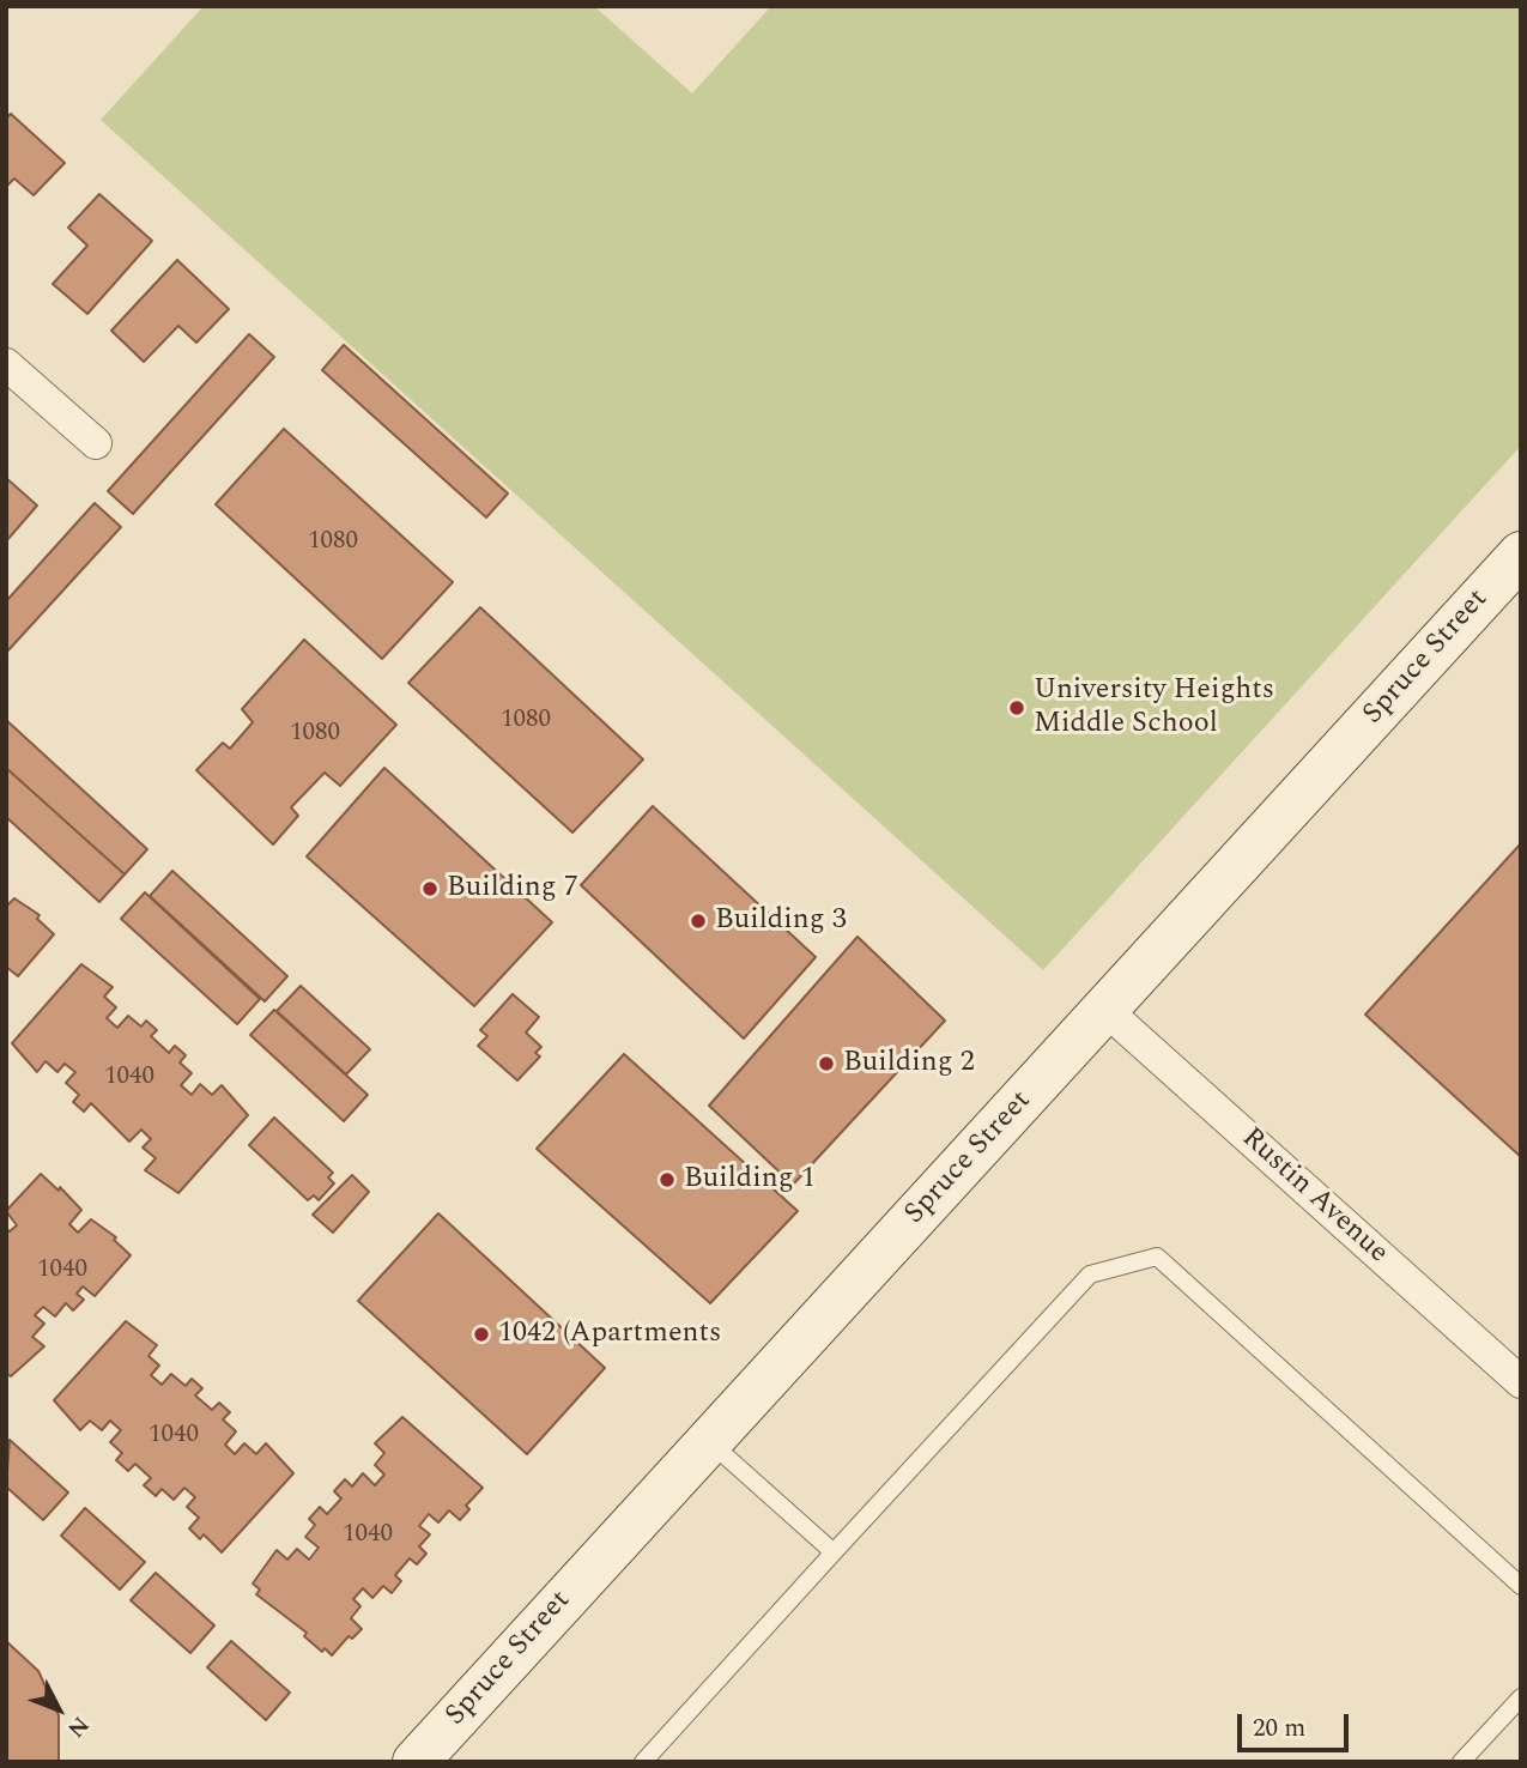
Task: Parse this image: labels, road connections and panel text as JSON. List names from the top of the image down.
{
  "streets": {
    "street": ["Spruce Street", "Rustin Avenue"]
  },
  "crossings": [
    ["Spruce Street", "Rustin Avenue"]
  ],
  "places": [
    "University Heights Middle School",
    "Building 7",
    "Building 3",
    "Building 2",
    "Building 1",
    "1042 (Apartments"
  ],
  "house_numbers": [
    "1080",
    "1080",
    "1080",
    "1040",
    "1040",
    "1040",
    "1040"
  ],
  "scale_bar": "20 m",
  "north": "bottom right"
}
